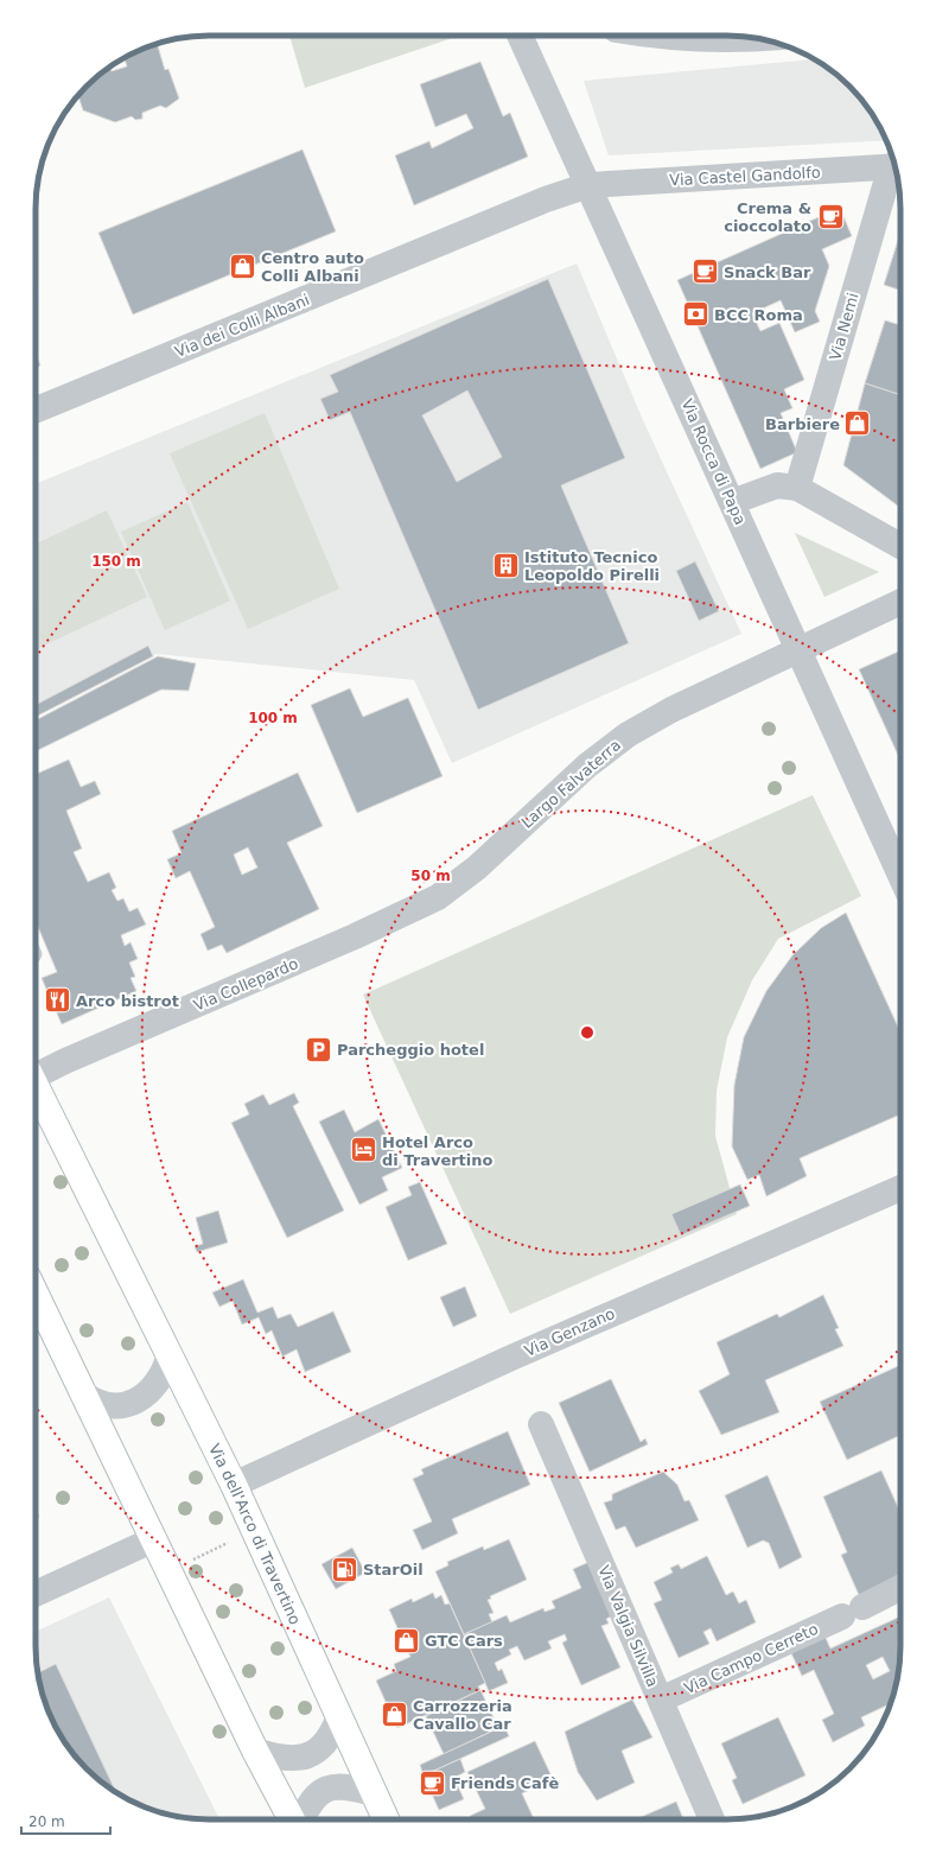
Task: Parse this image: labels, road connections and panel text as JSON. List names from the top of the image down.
{
  "streets": {
    "main road": ["Via dell'Arco di Travertino"],
    "street": [
      "Via Castel Gandolfo",
      "Via dei Colli Albani",
      "Via Nemi",
      "Via Rocca di Papa",
      "Largo Falvaterra",
      "Via Collepardo",
      "Via Genzano",
      "Via Valgia Silvilla",
      "Via Campo Cerreto"
    ]
  },
  "crossings": [
    ["Via Castel Gandolfo", "Via dei Colli Albani"],
    ["Via Castel Gandolfo", "Via Rocca di Papa"],
    ["Via dei Colli Albani", "Via Rocca di Papa"],
    ["Via Rocca di Papa", "Largo Falvaterra"],
    ["Largo Falvaterra", "Via Collepardo"],
    ["Via Genzano", "Via dell'Arco di Travertino"],
    ["Via Valgia Silvilla", "Via Campo Cerreto"]
  ],
  "places": {
    "cafe": ["Crema & cioccolato", "Snack Bar", "Friends Cafè"],
    "shop": [
      "Centro auto Colli Albani",
      "Barbiere",
      "GTC Cars",
      "Carrozzeria Cavallo Car"
    ],
    "bank": ["BCC Roma"],
    "building": ["Istituto Tecnico Leopoldo Pirelli"],
    "restaurant": ["Arco bistrot"],
    "parking": ["Parcheggio hotel"],
    "hotel": ["Hotel Arco di Travertino"],
    "fuel station": ["StarOil"]
  },
  "scale_bar": "20 m",
  "rings": ["150 m", "100 m", "50 m"]
}
